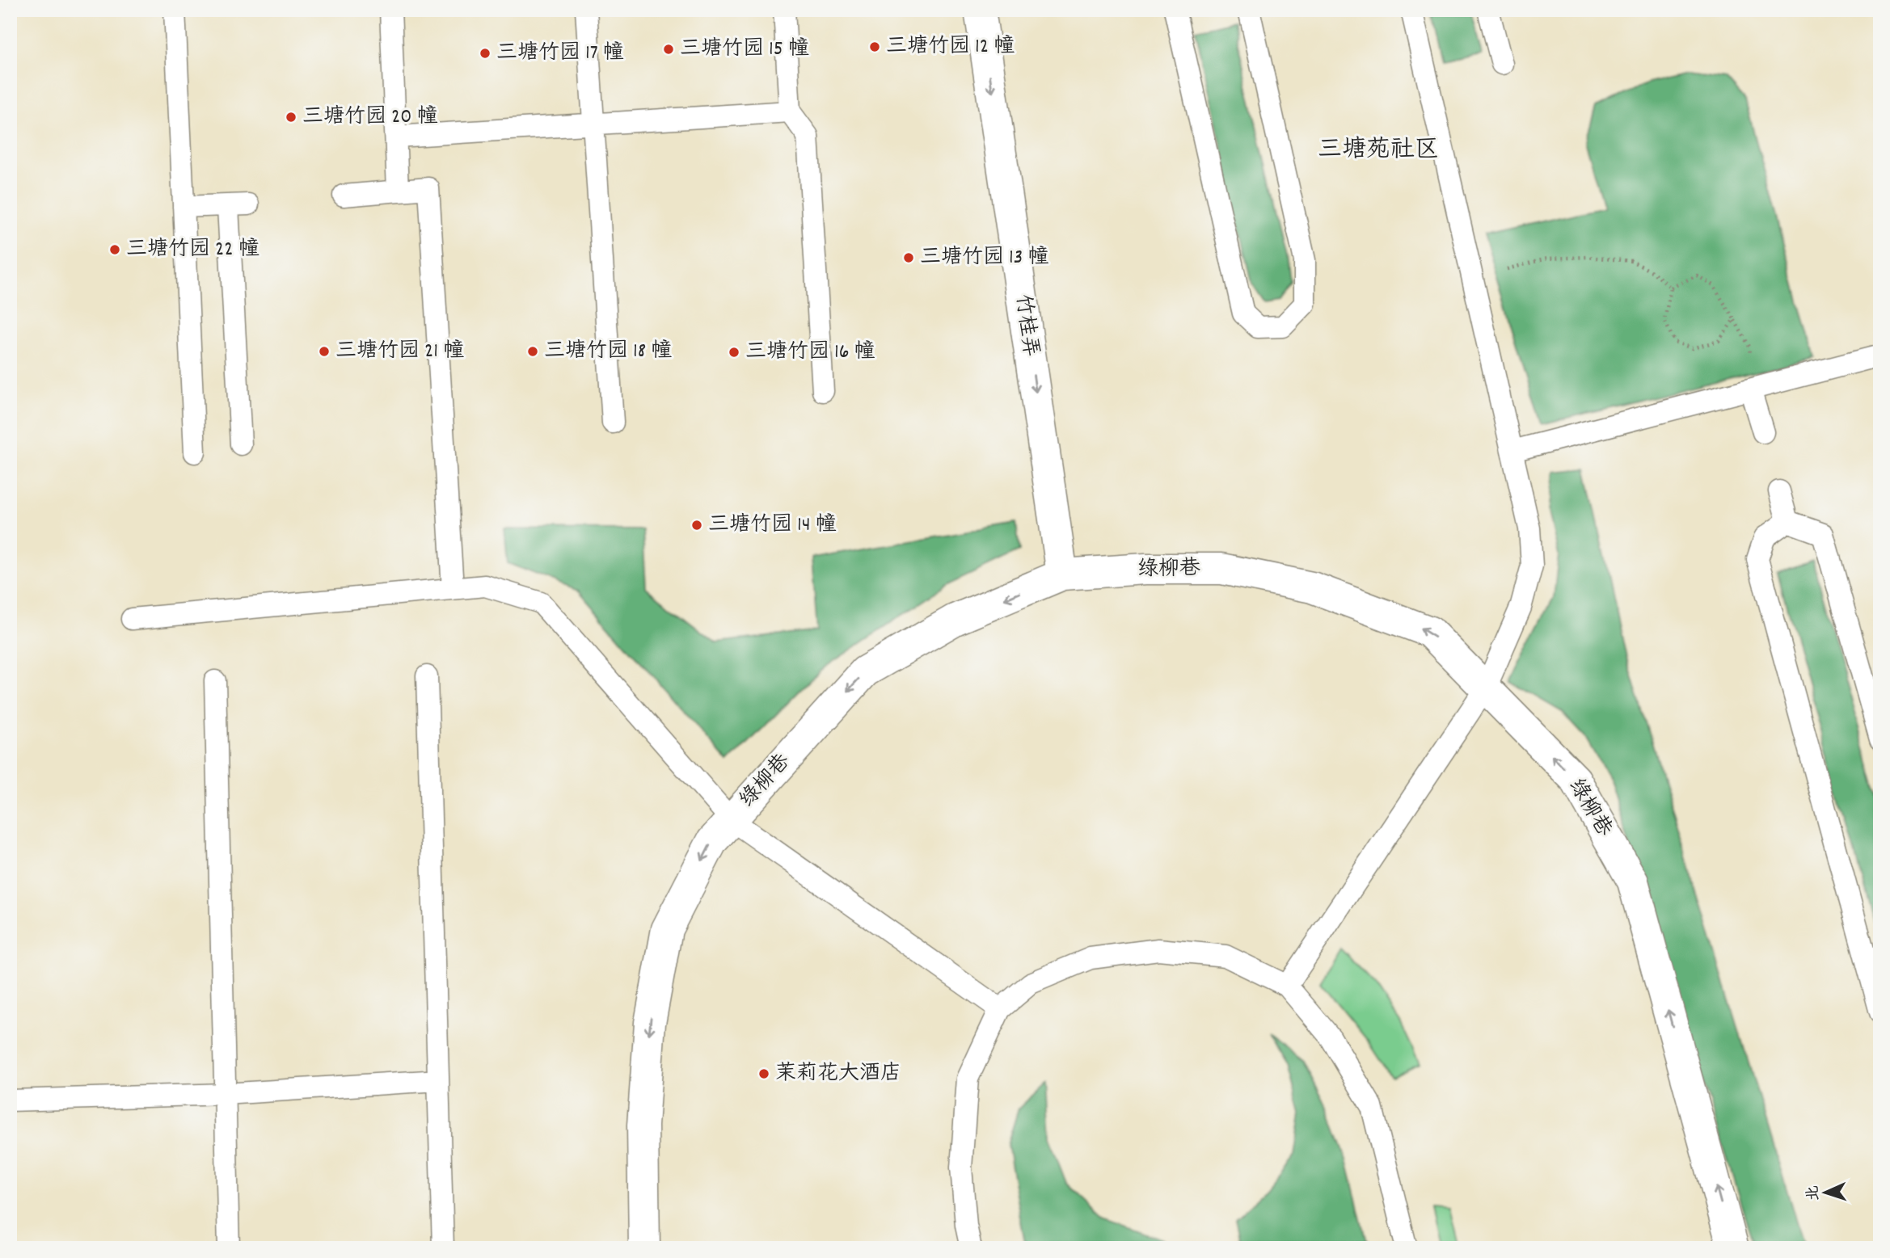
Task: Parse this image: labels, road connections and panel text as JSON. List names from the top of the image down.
{
  "streets": {
    "street": ["竹桂弄", "绿柳巷"]
  },
  "crossings": [
    ["竹桂弄", "绿柳巷"]
  ],
  "one_way": ["竹桂弄"],
  "districts": ["三塘苑社区"],
  "places": [
    "三塘竹园 12 幢",
    "三塘竹园 15 幢",
    "三塘竹园 17 幢",
    "三塘竹园 20 幢",
    "三塘竹园 22 幢",
    "三塘竹园 13 幢",
    "三塘竹园 21 幢",
    "三塘竹园 18 幢",
    "三塘竹园 16 幢",
    "三塘竹园 14 幢",
    "茉莉花大酒店"
  ],
  "north": "left"
}
